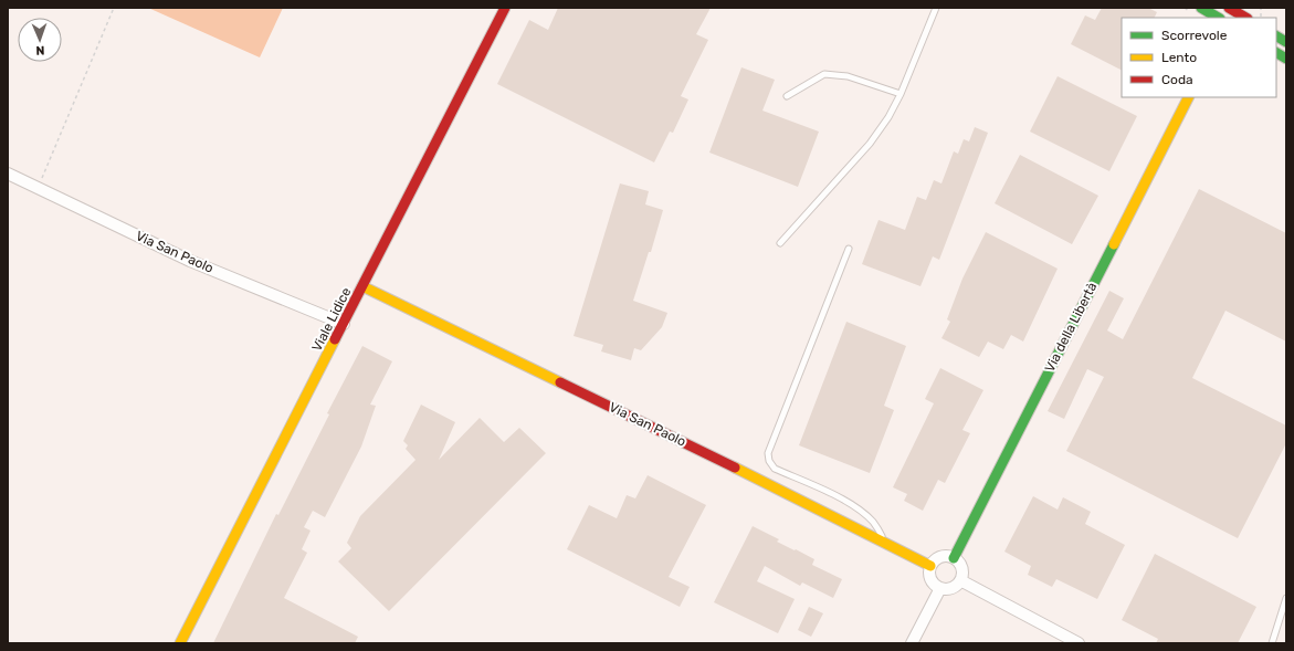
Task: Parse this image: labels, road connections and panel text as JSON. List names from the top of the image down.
{
  "streets": {
    "street": ["Via San Paolo", "Viale Lidice", "Via della Libertà"]
  },
  "crossings": [
    ["Via San Paolo", "Viale Lidice"],
    ["Via San Paolo", "Via della Libertà"]
  ],
  "legend": ["Scorrevole", "Lento", "Coda"],
  "north": "bottom"
}
